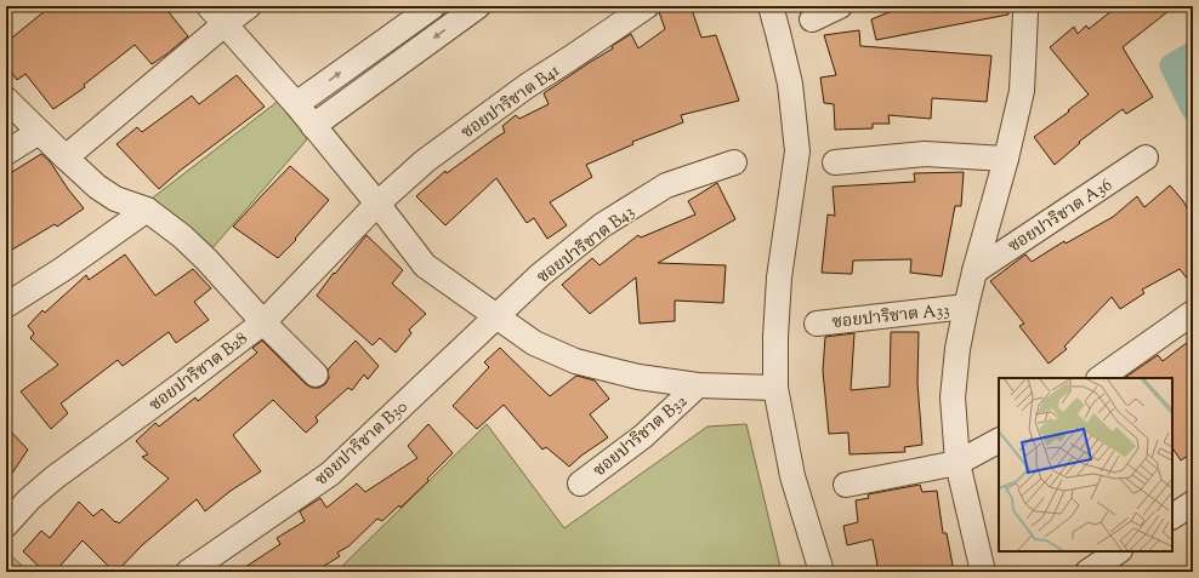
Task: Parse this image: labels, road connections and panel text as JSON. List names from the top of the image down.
{
  "streets": {
    "street": [
      "ซอยปาริชาต B41",
      "ซอยปาริชาต A36",
      "ซอยปาริชาต B43",
      "ซอยปาริชาต A33",
      "ซอยปาริชาต B28",
      "ซอยปาริชาต B32",
      "ซอยปาริชาต B30"
    ]
  },
  "crossings": [
    ["ซอยปาริชาต B41", "ซอยปาริชาต B28"],
    ["ซอยปาริชาต B43", "ซอยปาริชาต B30"]
  ]
}
